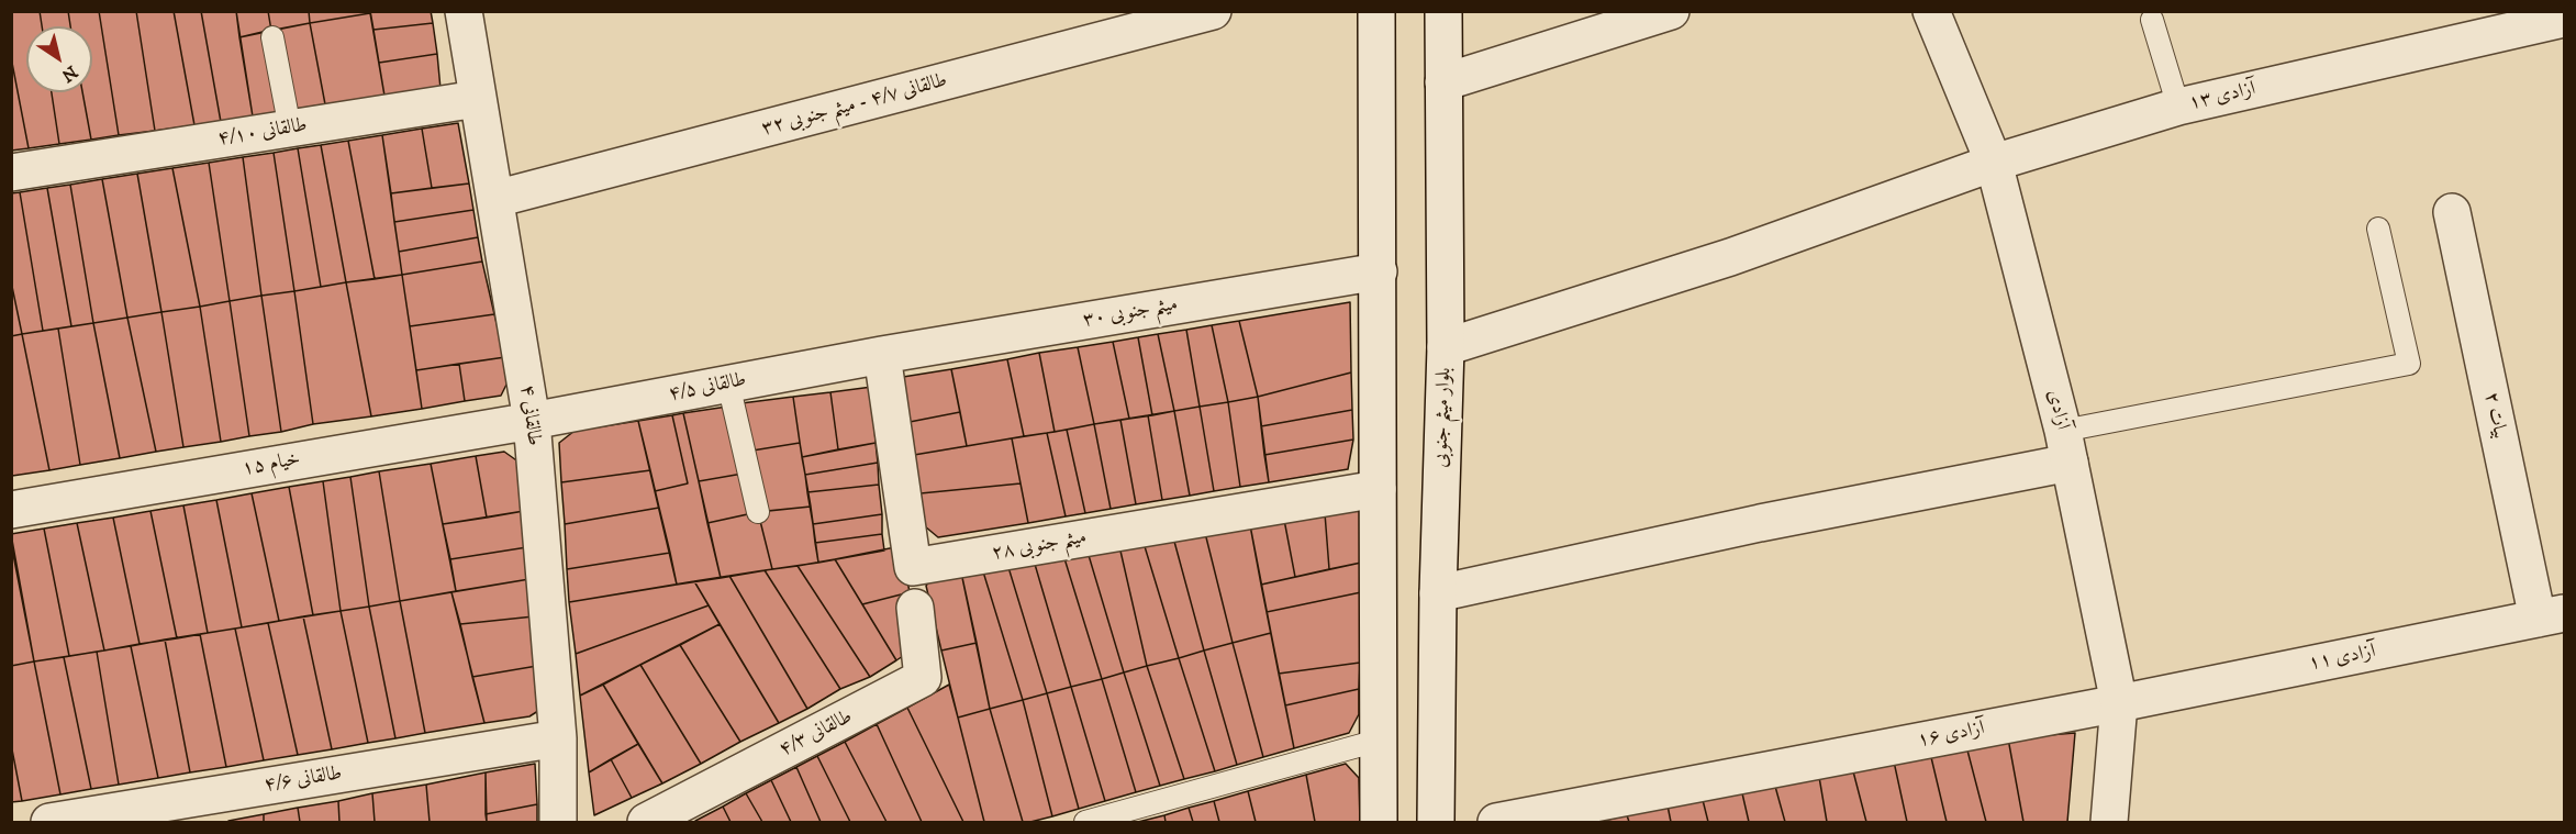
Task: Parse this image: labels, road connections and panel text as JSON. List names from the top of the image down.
{
  "streets": {
    "street": [
      "آزادی ۱۳",
      "طالقانی ۴/۷ - میثم جنوبی ۳۲",
      "طالقانی ۴/۱۰",
      "میثم جنوبی ۳۰",
      "طالقانی ۴/۵",
      "آزادی",
      "طالقانی ۴",
      "بیات ۲",
      "بلوار میثم جنوبی",
      "خیام ۱۵",
      "میثم جنوبی ۲۸",
      "آزادی ۱۱",
      "طالقانی ۴/۳",
      "آزادی ۱۶",
      "طالقانی ۴/۶"
    ]
  },
  "crossings": [
    ["آزادی ۱۳", "آزادی"],
    ["آزادی ۱۳", "بلوار میثم جنوبی"],
    ["طالقانی ۴/۷ - میثم جنوبی ۳۲", "طالقانی ۴"],
    ["طالقانی ۴/۱۰", "طالقانی ۴"],
    ["میثم جنوبی ۳۰", "طالقانی ۴/۵"],
    ["میثم جنوبی ۳۰", "میثم جنوبی ۲۸"],
    ["طالقانی ۴/۵", "طالقانی ۴"],
    ["طالقانی ۴/۵", "خیام ۱۵"],
    ["طالقانی ۴/۵", "میثم جنوبی ۲۸"],
    ["آزادی", "آزادی ۱۱"],
    ["آزادی", "آزادی ۱۶"],
    ["طالقانی ۴", "خیام ۱۵"],
    ["طالقانی ۴", "طالقانی ۴/۶"],
    ["بیات ۲", "آزادی ۱۱"],
    ["آزادی ۱۱", "آزادی ۱۶"]
  ],
  "north": "bottom right"
}
